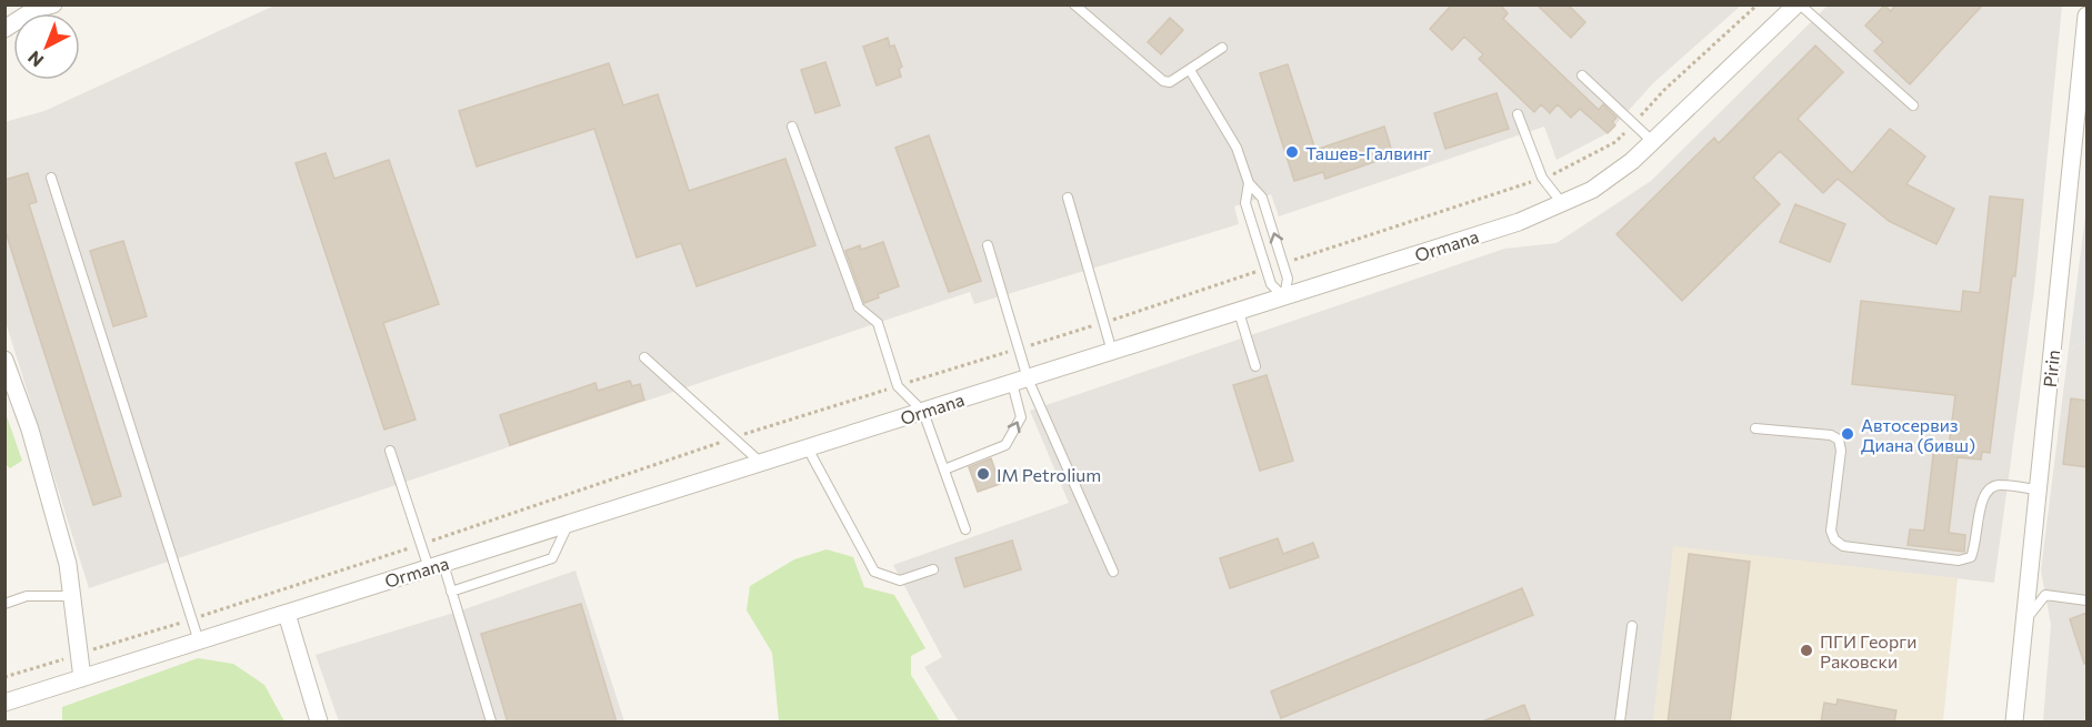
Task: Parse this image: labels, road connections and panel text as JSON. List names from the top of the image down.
{
  "streets": {
    "street": ["Ormana", "Pirin"]
  },
  "places": [
    "Ташев-Галвинг",
    "Автосервиз Диана (бивш)",
    "IM Petrolium",
    "ПГИ Георги Раковски"
  ],
  "north": "bottom left"
}
